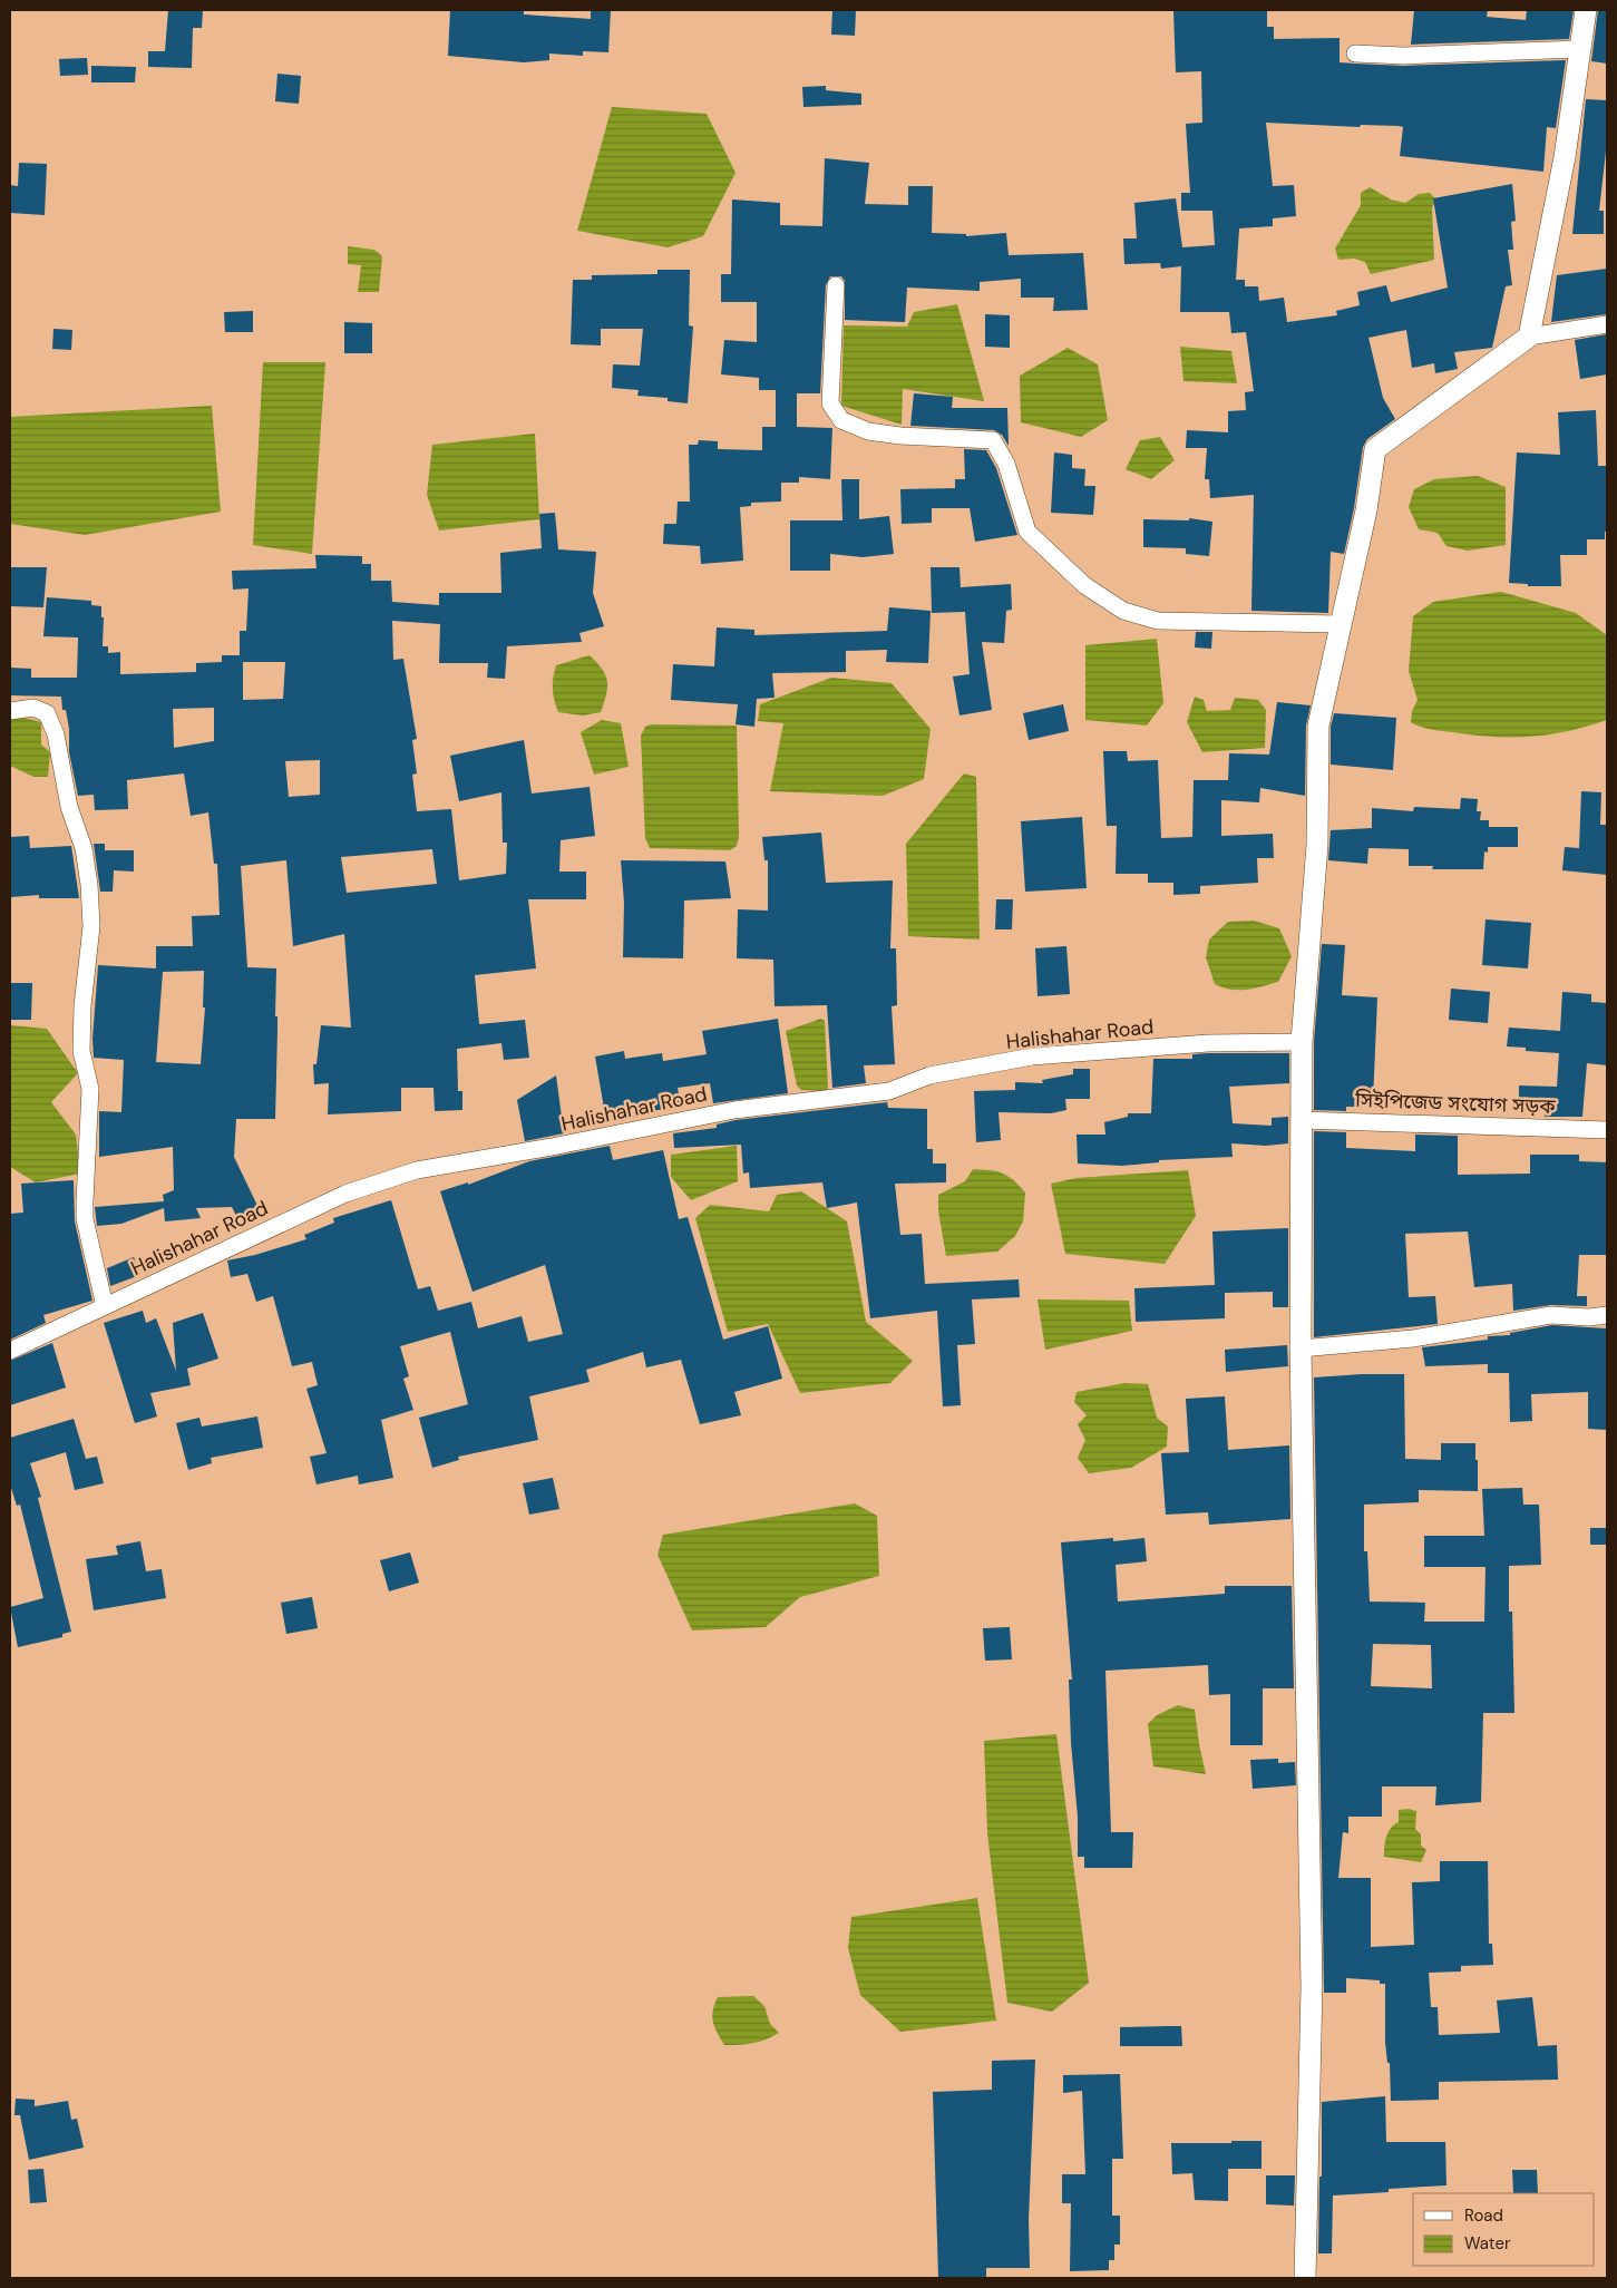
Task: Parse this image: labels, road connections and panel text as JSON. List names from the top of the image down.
{
  "streets": {
    "street": ["Halishahar Road", "সিইপিজেড সংযোগ সড়ক"]
  },
  "legend": ["Road", "Water"]
}
